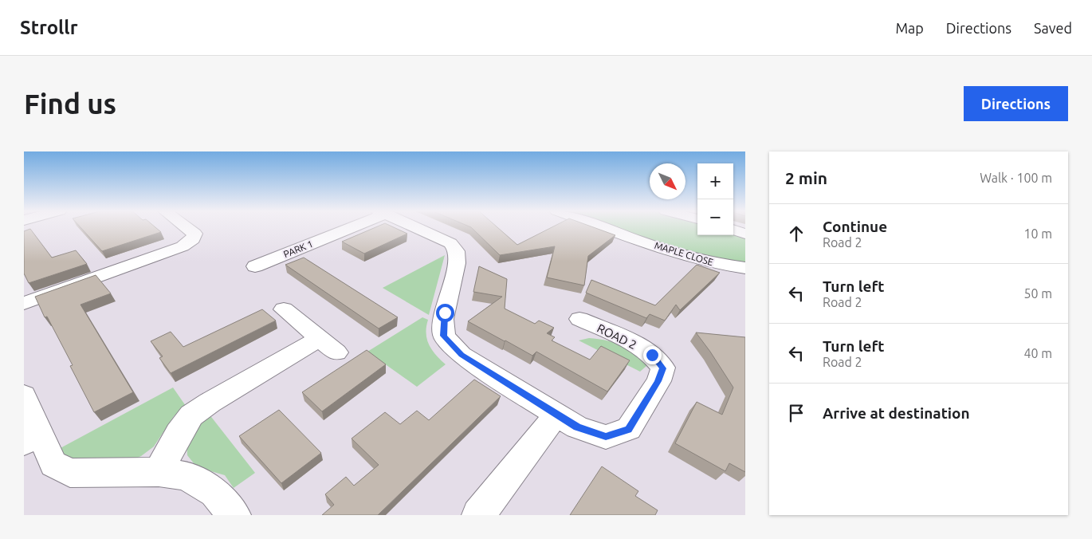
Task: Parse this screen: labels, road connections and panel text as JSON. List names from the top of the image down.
{
  "streets": {
    "street": ["PARK 1", "MAPLE CLOSE", "ROAD 2"]
  },
  "north": "bottom right",
  "page": {
    "header": "Strollr",
    "nav": ["Map", "Directions", "Saved"],
    "buttons": "Directions",
    "title": "Find us",
    "heading": ["2 min", "Walk · 100 m"],
    "map_buttons": ["+", "−"],
    "list": [
      ["Continue", "Road 2", "10 m"],
      ["Turn left", "Road 2", "50 m"],
      ["Turn left", "Road 2", "40 m"],
      "Arrive at destination"
    ]
  }
}
